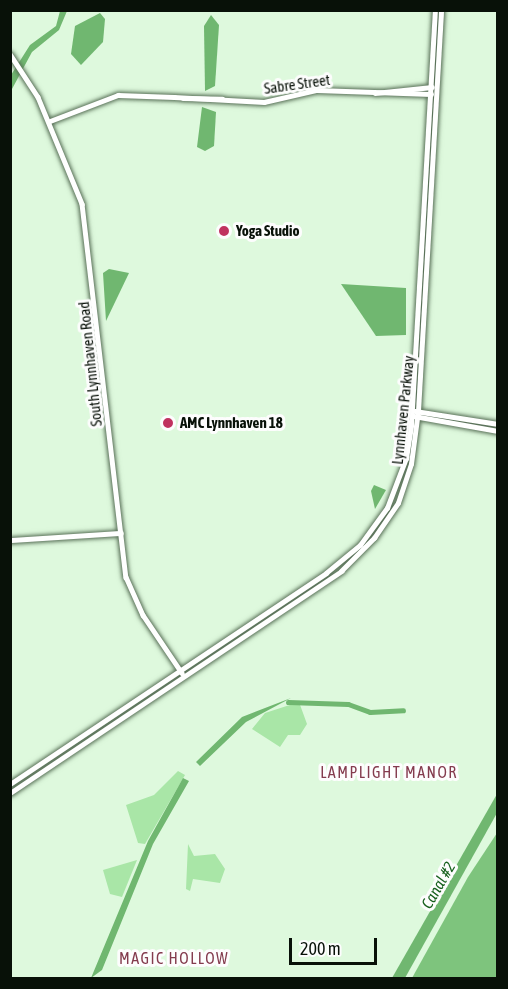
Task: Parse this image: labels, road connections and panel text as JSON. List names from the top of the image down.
{
  "streets": {
    "main road": ["Sabre Street", "South Lynnhaven Road", "Lynnhaven Parkway"]
  },
  "crossings": [
    ["Sabre Street", "South Lynnhaven Road"],
    ["Sabre Street", "Lynnhaven Parkway"],
    ["South Lynnhaven Road", "Lynnhaven Parkway"]
  ],
  "districts": ["LAMPLIGHT MANOR", "MAGIC HOLLOW"],
  "water": ["Canal #2"],
  "places": ["Yoga Studio", "AMC Lynnhaven 18"],
  "scale_bar": "200 m"
}
